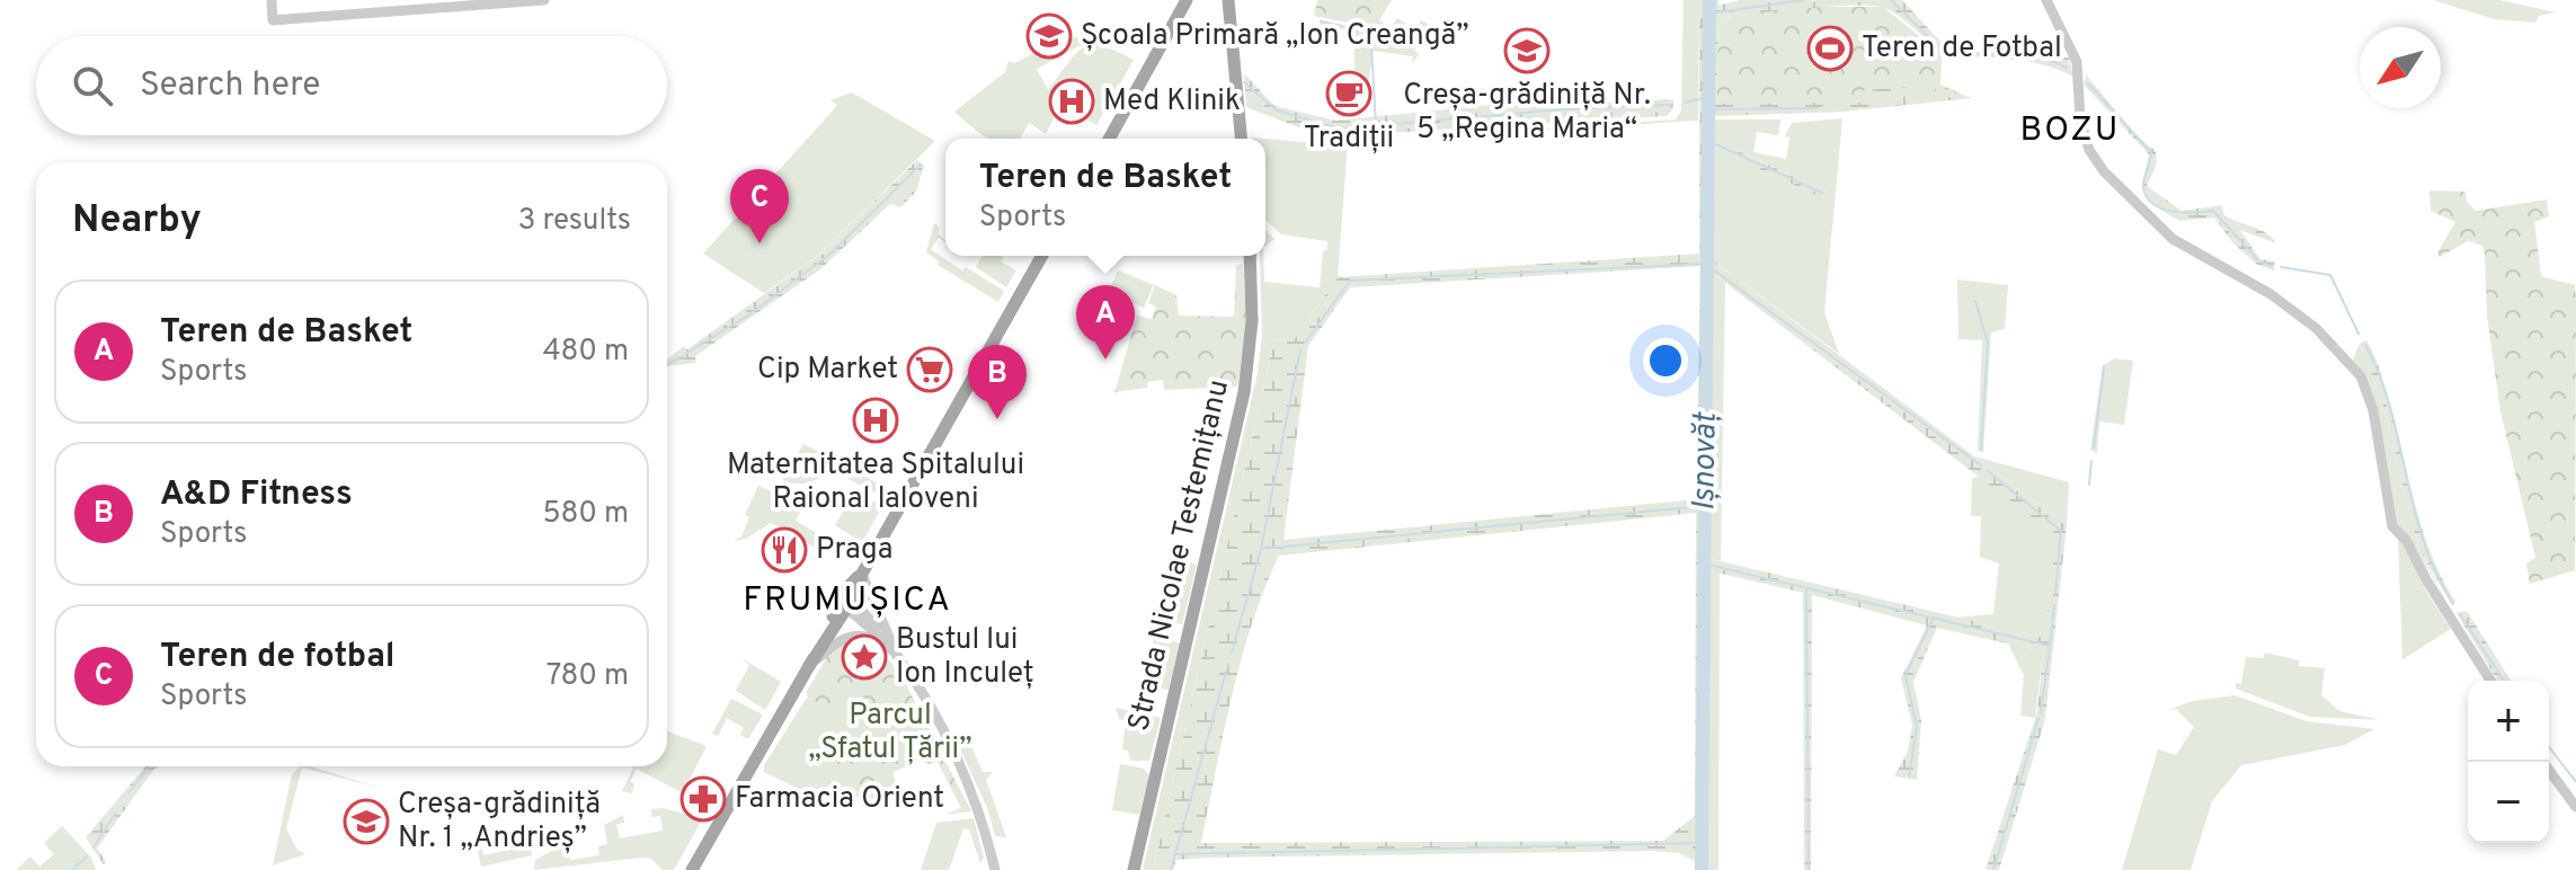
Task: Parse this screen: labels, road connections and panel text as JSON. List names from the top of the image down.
{
  "streets": {
    "main road": ["Strada Nicolae Testemițanu"]
  },
  "districts": ["BOZU", "FRUMUȘICA"],
  "water": ["Ișnovăț"],
  "parks": ["Parcul „Sfatul Țării”"],
  "places": {
    "school or university": ["Școala Primară „Ion Creangă”", "Creșa-grădiniță Nr. 5 „Regina Maria“", "Creșa-grădiniță Nr. 1 „Andrieș”"],
    "sports": ["Teren de Fotbal"],
    "cafe": ["Tradiții"],
    "hospital": ["Med Klinik", "Maternitatea Spitalului Raional Ialoveni"],
    "supermarket": ["Cip Market"],
    "restaurant": ["Praga"],
    "place": ["Bustul lui Ion Inculeț"],
    "pharmacy": ["Farmacia Orient"]
  },
  "north": "bottom left",
  "page": {
    "search": "Search here",
    "popup": ["Teren de Basket", "Sports"],
    "heading": ["Nearby", "3 results"],
    "pins": ["C", "A", "B"],
    "list": [
      {
        "mark": "A",
        "name": "Teren de Basket",
        "note": "Sports",
        "value": "480 m"
      },
      {
        "mark": "B",
        "name": "A&D Fitness",
        "note": "Sports",
        "value": "580 m"
      },
      {
        "mark": "C",
        "name": "Teren de fotbal",
        "note": "Sports",
        "value": "780 m"
      }
    ],
    "map_buttons": ["+", "−"]
  }
}
